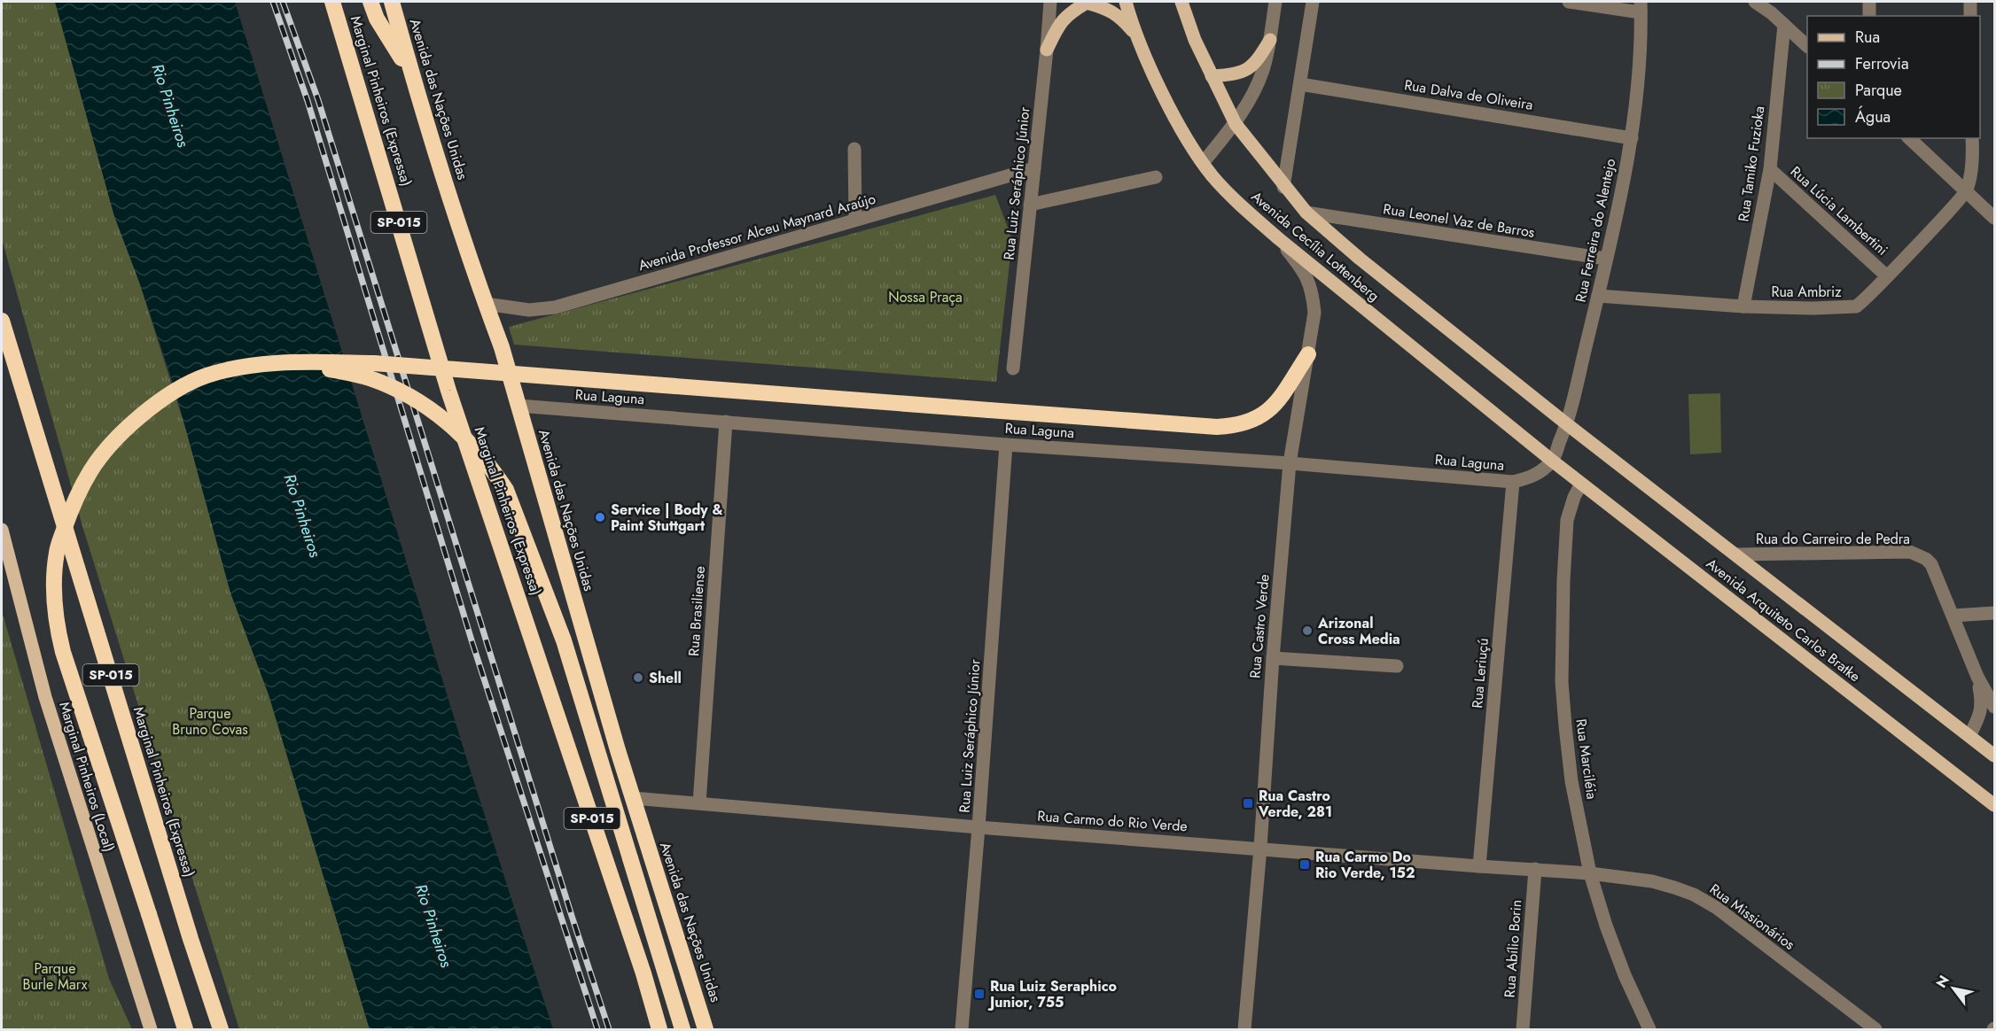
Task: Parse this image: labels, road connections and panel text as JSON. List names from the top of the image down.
{
  "streets": {
    "highway": ["Avenida das Nações Unidas", "Marginal Pinheiros (Expressa)", "SP-015"],
    "main road": ["Avenida Cecília Lottenberg", "Avenida Arquiteto Carlos Bratke", "Marginal Pinheiros (Local)"],
    "street": [
      "Rua Dalva de Oliveira",
      "Rua Tamiko Fuzioka",
      "Rua Luiz Seráphico Júnior",
      "Rua Lúcia Lambertini",
      "Rua Leonel Vaz de Barros",
      "Rua Ferreira do Alentejo",
      "Avenida Professor Alceu Maynard Araújo",
      "Rua Ambriz",
      "Rua Laguna",
      "Rua do Carreiro de Pedra",
      "Rua Brasiliense",
      "Rua Castro Verde",
      "Rua Leriuçú",
      "Rua Marciléia",
      "Rua Carmo do Rio Verde",
      "Rua Missionários",
      "Rua Abílio Borin"
    ]
  },
  "crossings": [
    ["Rua Dalva de Oliveira", "Rua Ferreira do Alentejo"],
    ["Avenida das Nações Unidas", "Avenida Professor Alceu Maynard Araújo"],
    ["Avenida das Nações Unidas", "Rua Laguna"],
    ["Avenida das Nações Unidas", "Rua Carmo do Rio Verde"],
    ["Rua Tamiko Fuzioka", "Rua Lúcia Lambertini"],
    ["Rua Tamiko Fuzioka", "Rua Ambriz"],
    ["Rua Luiz Seráphico Júnior", "Avenida Professor Alceu Maynard Araújo"],
    ["Rua Luiz Seráphico Júnior", "Rua Laguna"],
    ["Rua Luiz Seráphico Júnior", "Rua Carmo do Rio Verde"],
    ["Rua Lúcia Lambertini", "Rua Ambriz"],
    ["Rua Leonel Vaz de Barros", "Rua Ferreira do Alentejo"],
    ["Rua Leonel Vaz de Barros", "Avenida Cecília Lottenberg"],
    ["Rua Ferreira do Alentejo", "Avenida Cecília Lottenberg"],
    ["Rua Ferreira do Alentejo", "Rua Ambriz"],
    ["Rua Ferreira do Alentejo", "Rua Laguna"],
    ["Rua Ferreira do Alentejo", "Avenida Arquiteto Carlos Bratke"],
    ["Avenida Cecília Lottenberg", "Rua Laguna"],
    ["Avenida Cecília Lottenberg", "Avenida Arquiteto Carlos Bratke"],
    ["Avenida Cecília Lottenberg", "Rua Castro Verde"],
    ["Rua Laguna", "Rua Brasiliense"],
    ["Rua Laguna", "Avenida Arquiteto Carlos Bratke"],
    ["Rua Laguna", "Rua Castro Verde"],
    ["Rua Laguna", "Rua Leriuçú"],
    ["Rua do Carreiro de Pedra", "Avenida Arquiteto Carlos Bratke"],
    ["Rua Brasiliense", "Rua Carmo do Rio Verde"],
    ["Avenida Arquiteto Carlos Bratke", "Rua Marciléia"],
    ["Rua Castro Verde", "Rua Carmo do Rio Verde"],
    ["Rua Leriuçú", "Rua Carmo do Rio Verde"],
    ["Rua Marciléia", "Rua Carmo do Rio Verde"],
    ["Rua Marciléia", "Rua Missionários"],
    ["Rua Carmo do Rio Verde", "Rua Missionários"],
    ["Rua Carmo do Rio Verde", "Rua Abílio Borin"]
  ],
  "water": ["Rio Pinheiros"],
  "parks": ["Nossa Praça", "Parque Bruno Covas", "Parque Burle Marx"],
  "places": {
    "other": ["Service | Body & Paint Stuttgart", "Arizonal Cross Media", "Shell"],
    "transit": ["Rua Castro Verde, 281", "Rua Carmo Do Rio Verde, 152", "Rua Luiz Seraphico Junior, 755"]
  },
  "legend": [
    "Rua",
    "Ferrovia",
    "Parque",
    "Água"
  ],
  "north": "top left"
}
